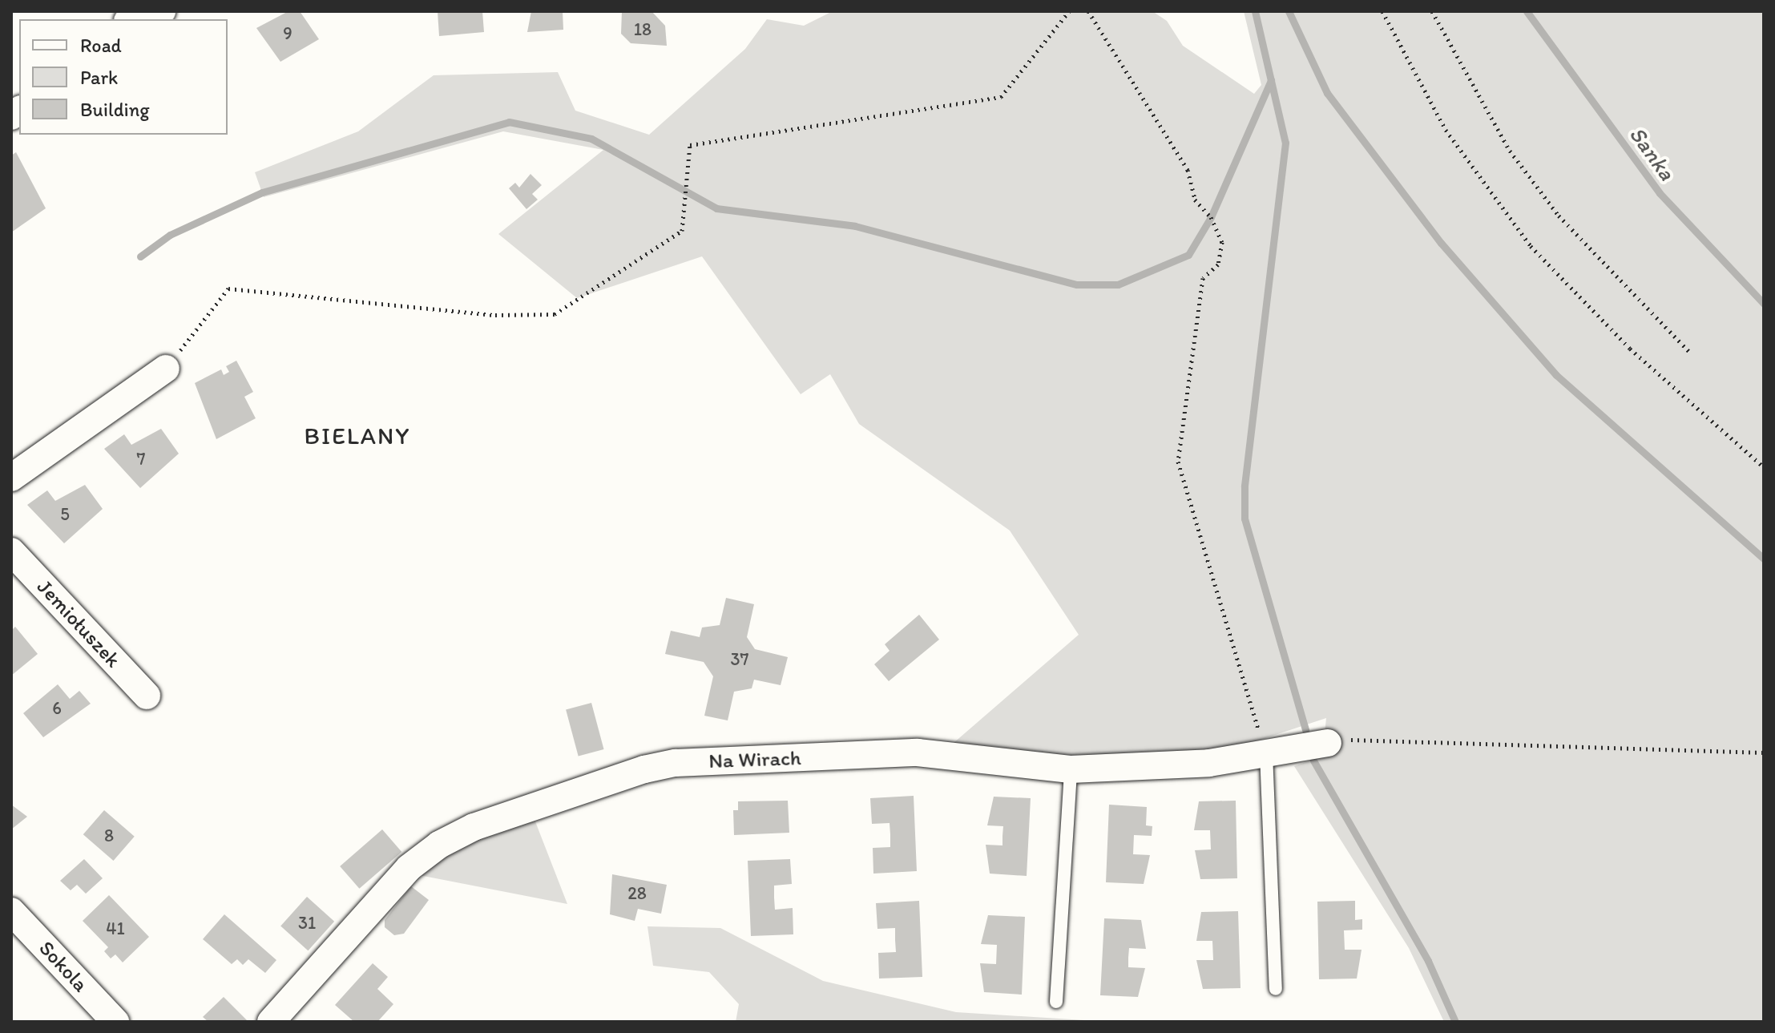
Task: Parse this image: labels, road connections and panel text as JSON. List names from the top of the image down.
{
  "streets": {
    "street": ["Jemiołuszek", "Na Wirach", "Sokola"]
  },
  "districts": ["BIELANY"],
  "water": ["Sanka"],
  "house_numbers": [
    "18",
    "9",
    "7",
    "5",
    "37",
    "6",
    "8",
    "28",
    "31",
    "41"
  ],
  "legend": ["Road", "Park", "Building"]
}
